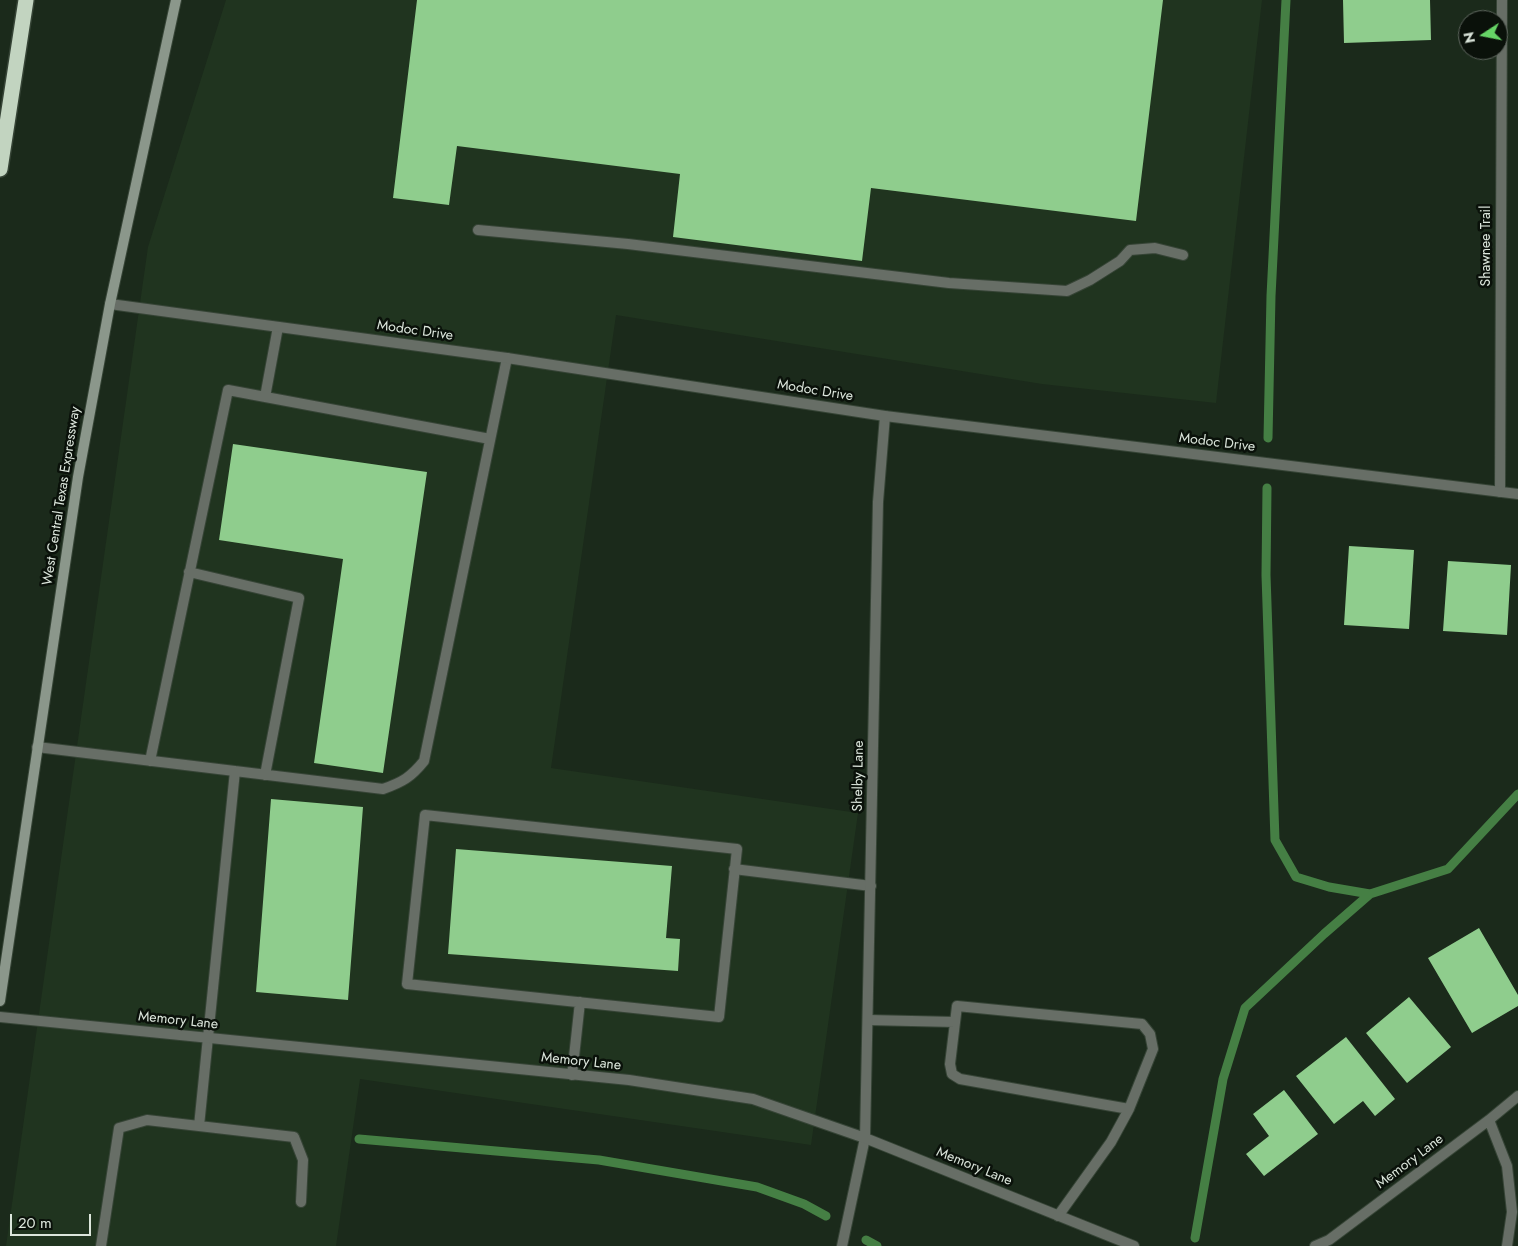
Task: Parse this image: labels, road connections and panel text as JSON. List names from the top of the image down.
{
  "streets": {
    "main road": ["West Central Texas Expressway"],
    "street": [
      "Shawnee Trail",
      "Modoc Drive",
      "Shelby Lane",
      "Memory Lane"
    ]
  },
  "crossings": [
    ["Shawnee Trail", "Modoc Drive"],
    ["Modoc Drive", "West Central Texas Expressway"],
    ["Modoc Drive", "Shelby Lane"],
    ["Shelby Lane", "Memory Lane"]
  ],
  "scale_bar": "20 m",
  "north": "left"
}
